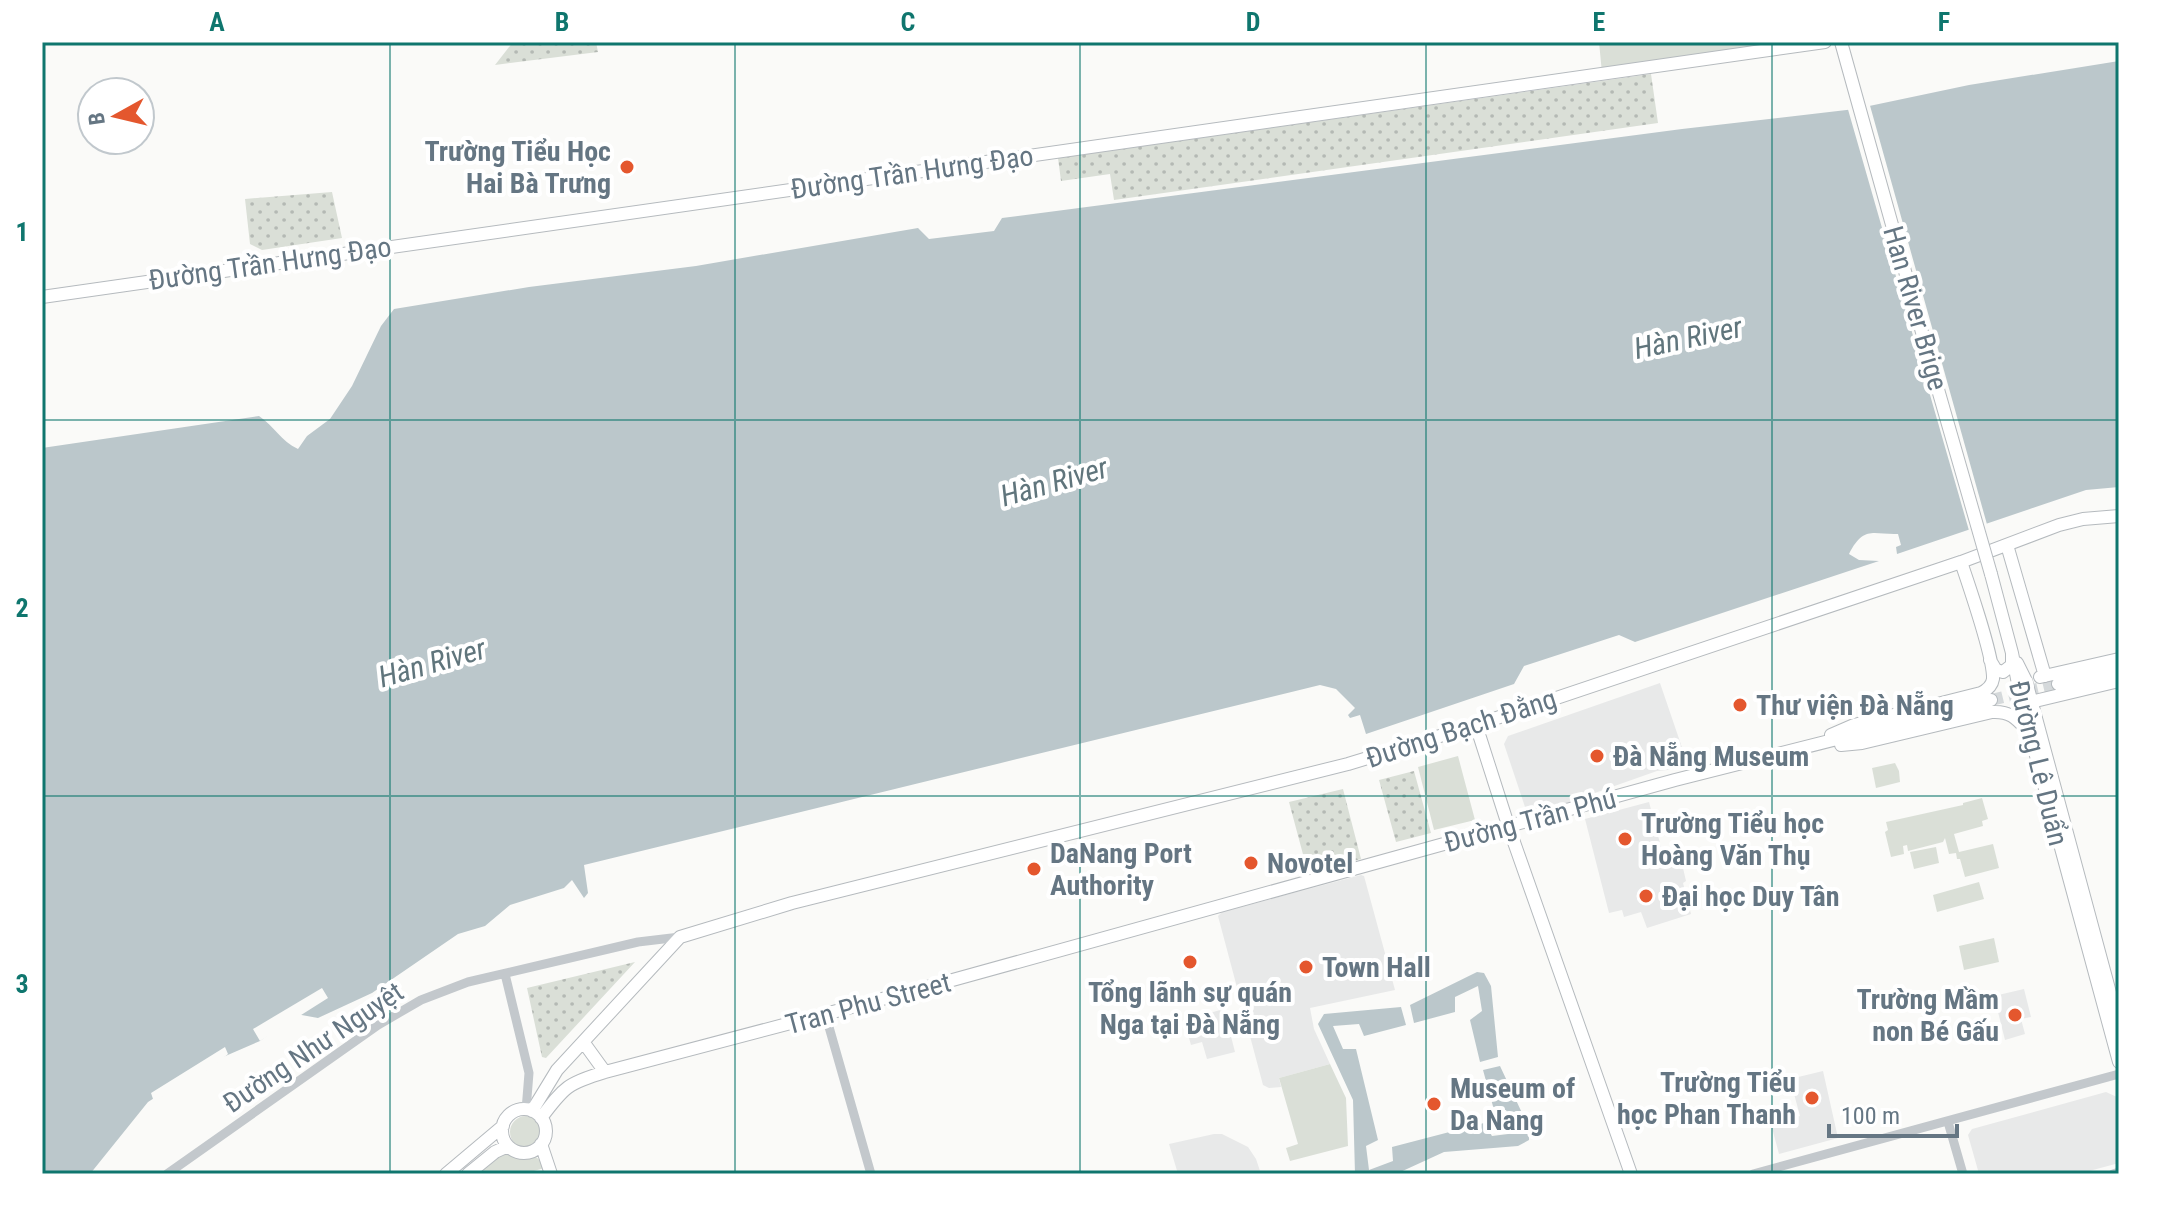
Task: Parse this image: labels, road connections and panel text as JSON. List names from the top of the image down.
{
  "streets": {
    "main road": [
      "Han River Brige",
      "Đường Bạch Đằng",
      "Đường Lê Duẩn",
      "Đường Trần Phú",
      "Tran Phu Street"
    ],
    "street": ["Đường Như Nguyệt"]
  },
  "crossings": [
    ["Han River Brige", "Đường Lê Duẩn"],
    ["Đường Bạch Đằng", "Đường Như Nguyệt"],
    ["Đường Trần Phú", "Tran Phu Street"]
  ],
  "water": ["Hàn River"],
  "places": [
    "Trường Tiểu Học Hai Bà Trưng",
    "Thư viện Đà Nẵng",
    "Đà Nẵng Museum",
    "Trường Tiểu học Hoàng Văn Thụ",
    "Novotel",
    "DaNang Port Authority",
    "Đại học Duy Tân",
    "Tổng lãnh sự quán Nga tại Đà Nẵng",
    "Town Hall",
    "Trường Mầm non Bé Gấu",
    "Trường Tiểu học Phan Thanh",
    "Museum of Da Nang"
  ],
  "scale_bar": "100 m",
  "north": "left",
  "grid": {
    "columns": [
      "A",
      "B",
      "C",
      "D",
      "E",
      "F"
    ],
    "rows": ["1", "2", "3"]
  }
}
